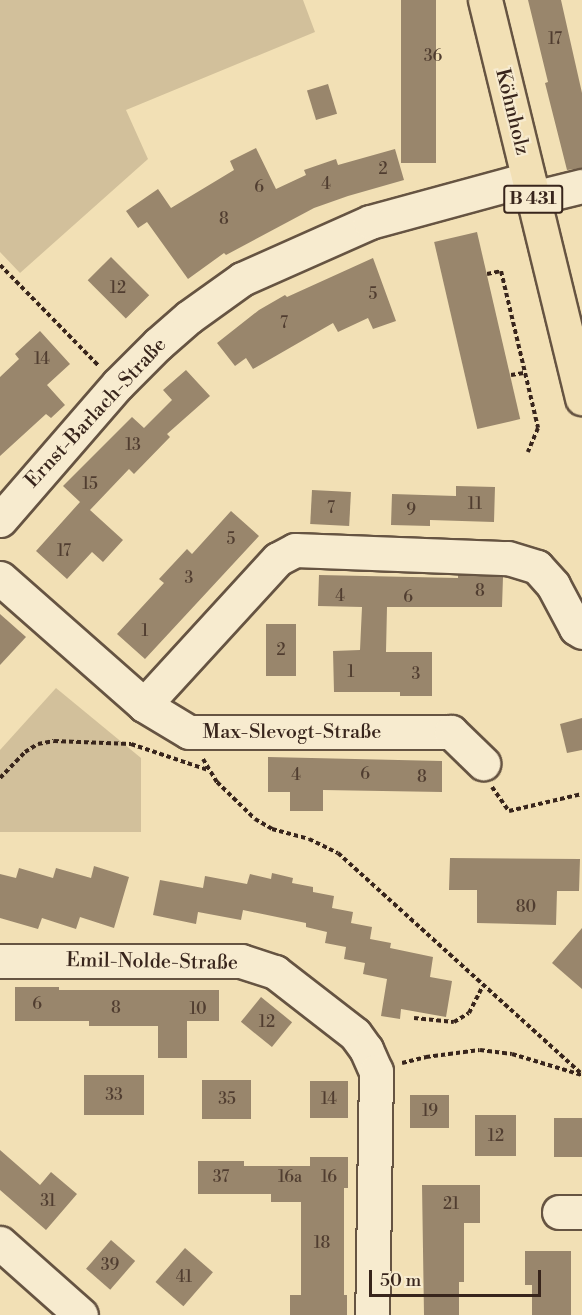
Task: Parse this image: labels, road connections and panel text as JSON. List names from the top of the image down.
{
  "streets": {
    "main road": ["Köhnholz", "B 431"],
    "street": ["Ernst-Barlach-Straße", "Max-Slevogt-Straße", "Emil-Nolde-Straße"]
  },
  "crossings": [
    ["Köhnholz", "Ernst-Barlach-Straße"]
  ],
  "house_numbers": [
    "17",
    "36",
    "2",
    "4",
    "6",
    "8",
    "12",
    "5",
    "7",
    "14",
    "13",
    "15",
    "11",
    "7",
    "9",
    "5",
    "17",
    "3",
    "8",
    "4",
    "6",
    "1",
    "2",
    "1",
    "3",
    "6",
    "4",
    "8",
    "80",
    "6",
    "8",
    "10",
    "12",
    "33",
    "35",
    "14",
    "19",
    "12",
    "37",
    "16a",
    "16",
    "31",
    "21",
    "18",
    "39",
    "41"
  ],
  "scale_bar": "50 m"
}
